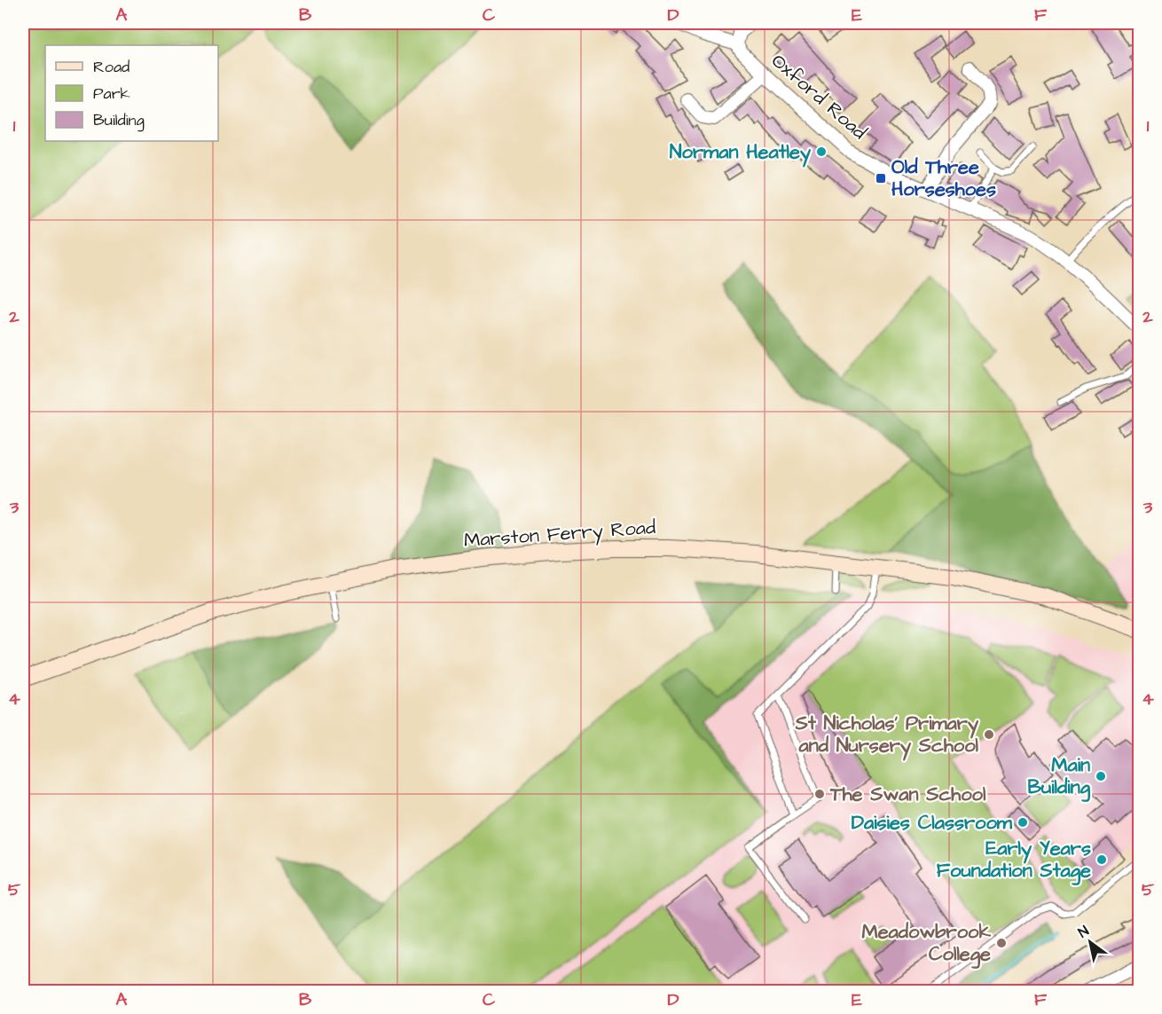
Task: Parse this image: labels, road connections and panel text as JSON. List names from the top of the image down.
{
  "streets": {
    "main road": ["Marston Ferry Road"],
    "street": ["Oxford Road"]
  },
  "places": {
    "other": [
      "Norman Heatley",
      "St Nicholas' Primary and Nursery School",
      "Main Building",
      "The Swan School",
      "Daisies Classroom",
      "Early Years Foundation Stage",
      "Meadowbrook College"
    ],
    "transit": ["Old Three Horseshoes"]
  },
  "legend": ["Road", "Park", "Building"],
  "north": "top left",
  "grid": {
    "columns": [
      "A",
      "B",
      "C",
      "D",
      "E",
      "F"
    ],
    "rows": [
      "1",
      "2",
      "3",
      "4",
      "5"
    ]
  }
}
